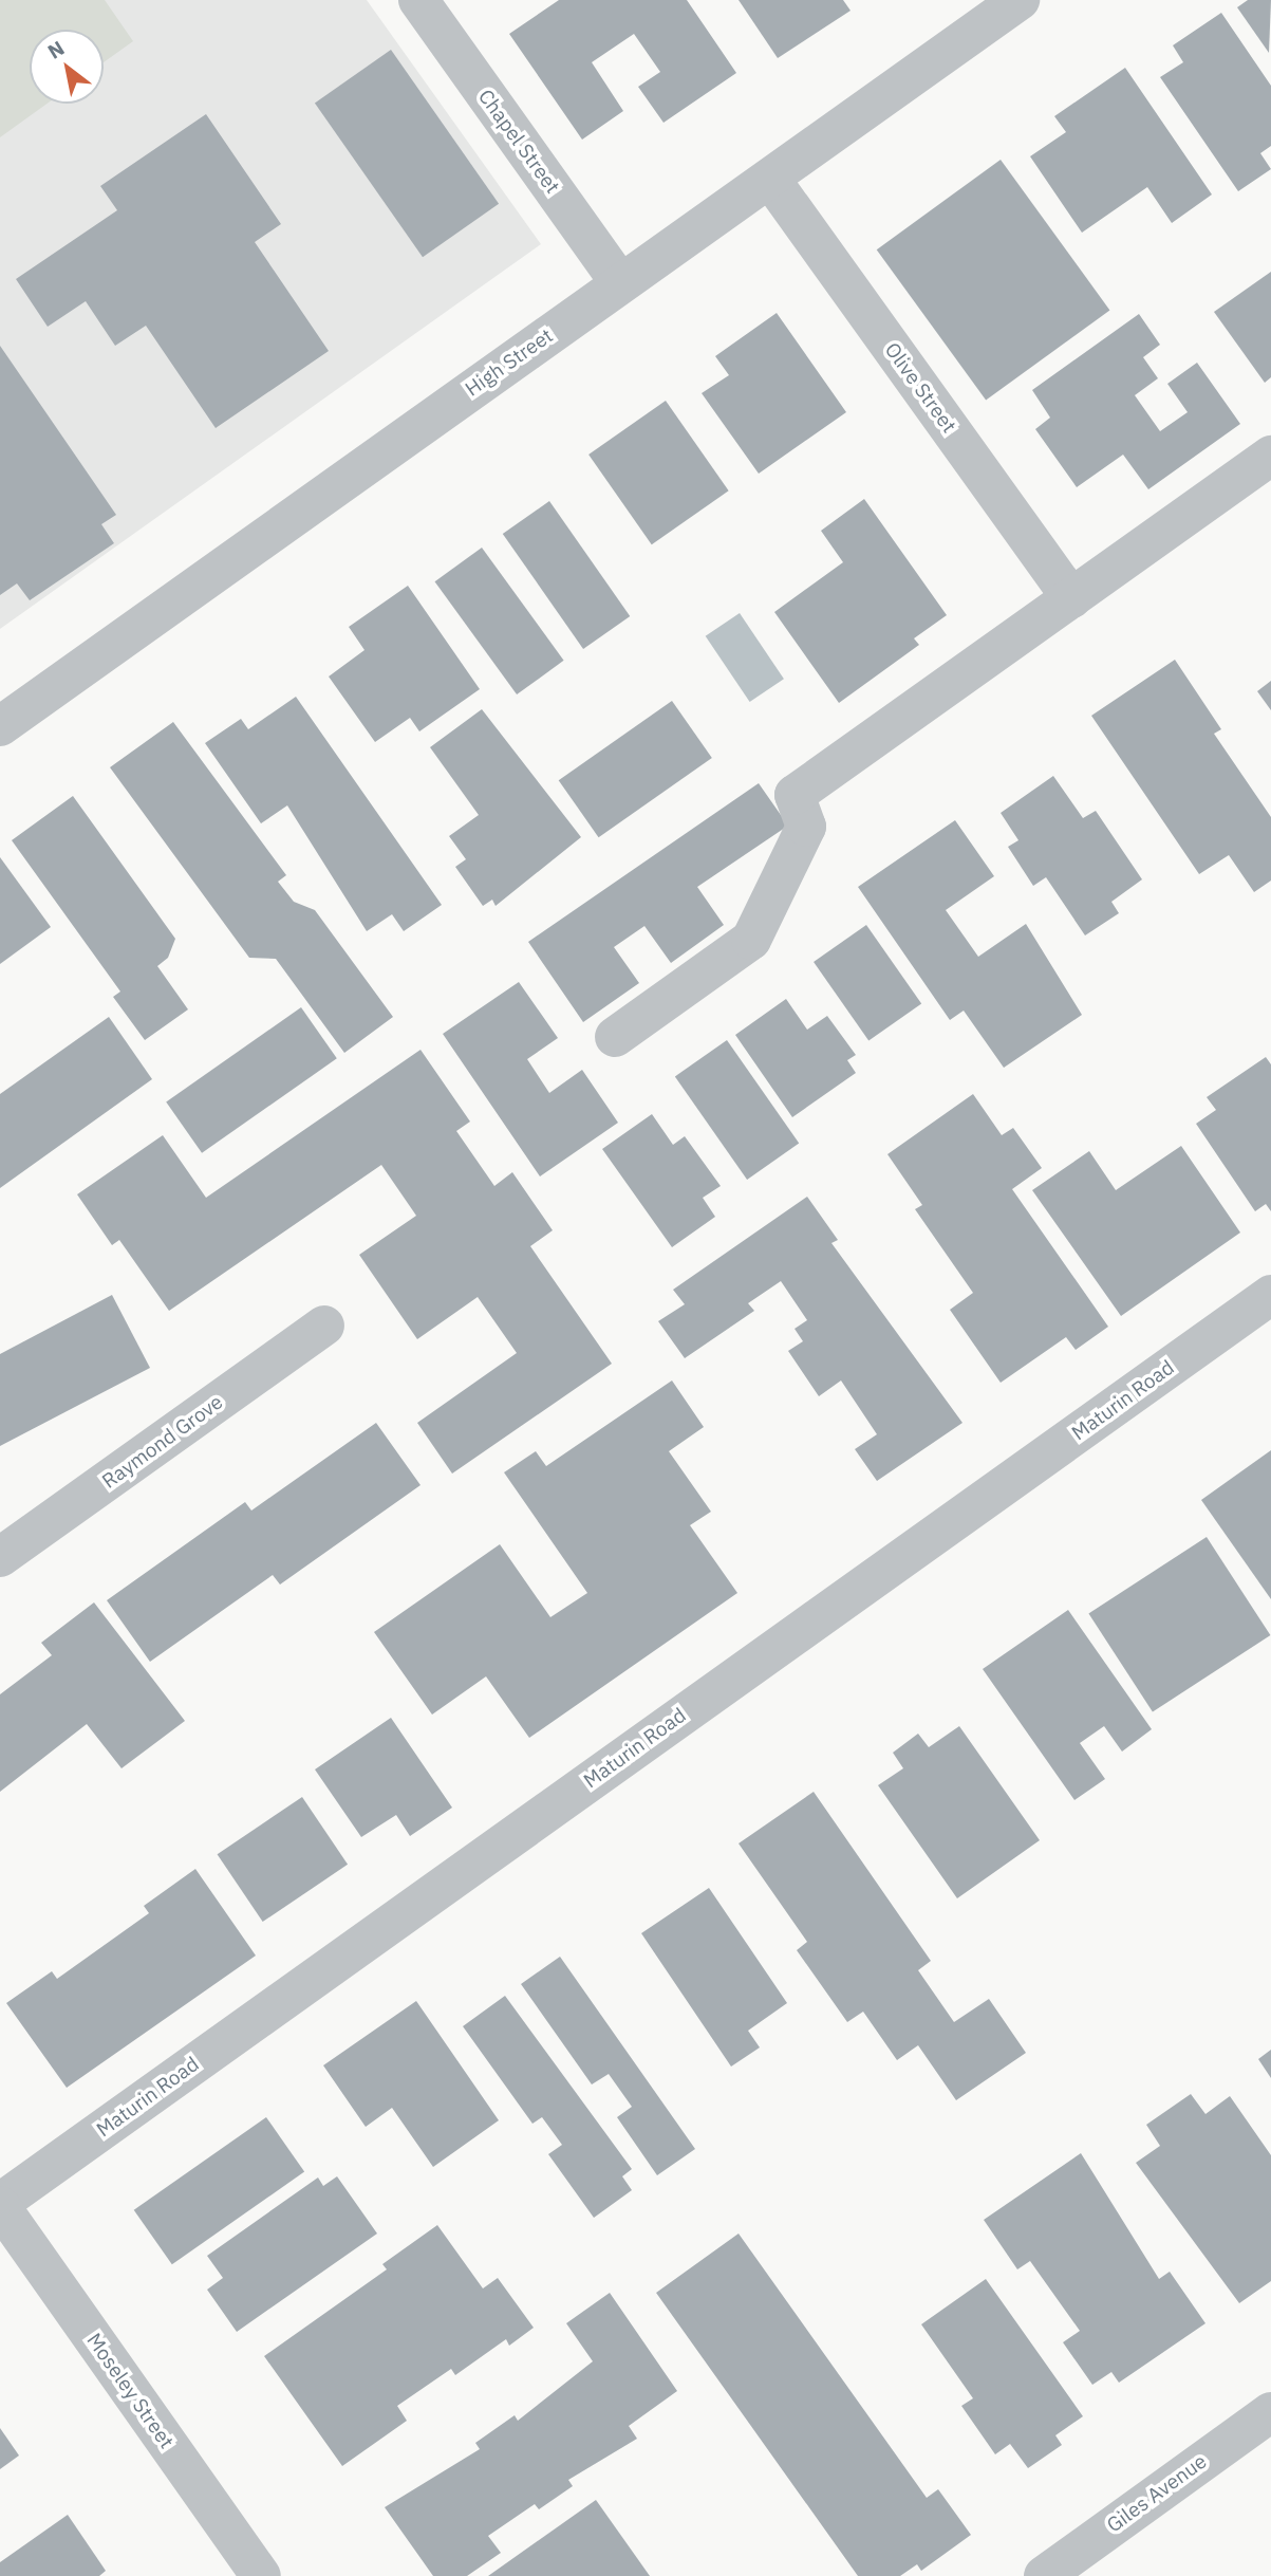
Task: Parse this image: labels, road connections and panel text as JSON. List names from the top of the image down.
{
  "streets": {
    "street": [
      "Chapel Street",
      "High Street",
      "Olive Street",
      "Maturin Road",
      "Raymond Grove",
      "Moseley Street",
      "Giles Avenue"
    ]
  },
  "crossings": [
    ["Chapel Street", "High Street"],
    ["High Street", "Olive Street"],
    ["Maturin Road", "Moseley Street"]
  ],
  "north": "top left"
}
